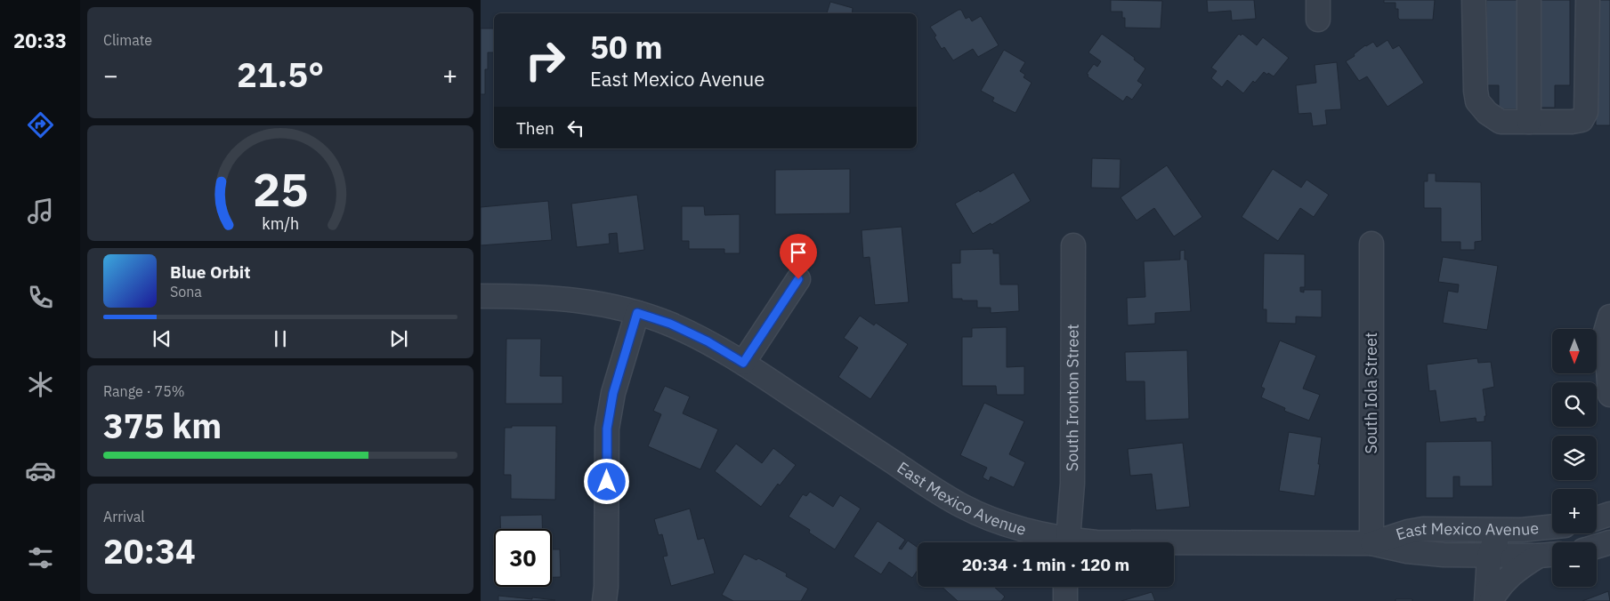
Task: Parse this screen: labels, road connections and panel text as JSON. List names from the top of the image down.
{
  "streets": {
    "street": ["South Iola Street", "South Ironton Street", "East Mexico Avenue"]
  },
  "crossings": [
    ["South Iola Street", "East Mexico Avenue"]
  ],
  "north": "bottom",
  "page": {
    "tabs": "20:33",
    "tile": [
      "Climate",
      ["Range · 75%", "375 km"],
      ["Arrival", "20:34"]
    ],
    "turn": ["50 m", "East Mexico Avenue"],
    "heat": ["−", "21.5°", "+"],
    "then": "Then",
    "song": ["Blue Orbit", "Sona"],
    "map_buttons": ["+", "−"],
    "limit": "30",
    "trip": "20:34 · 1 min · 120 m",
    "gauge": ["25", "km/h"]
  }
}
